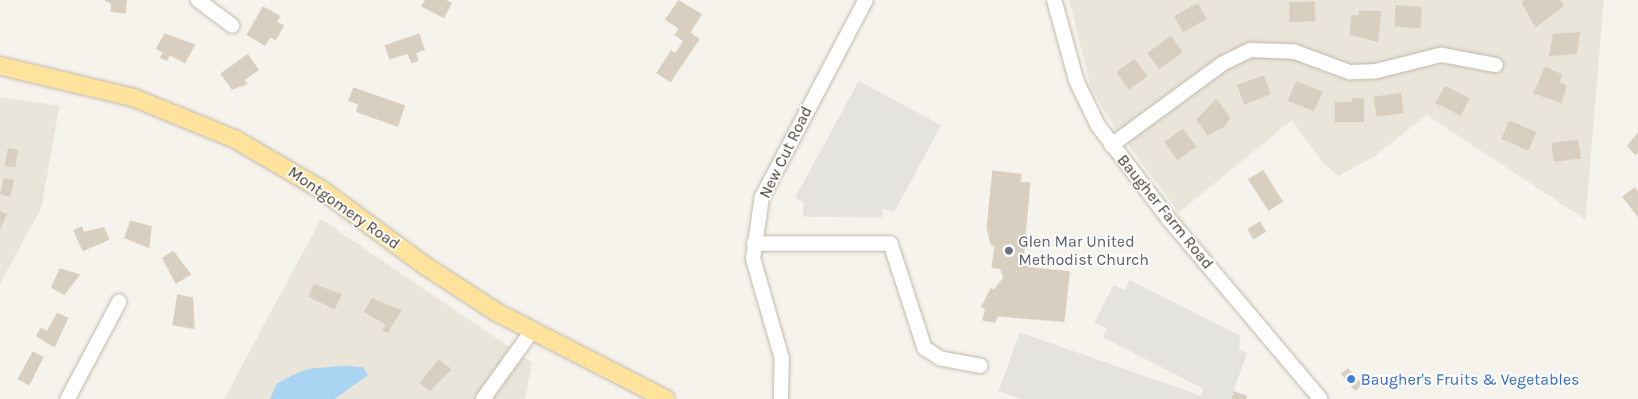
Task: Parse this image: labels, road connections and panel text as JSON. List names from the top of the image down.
{
  "streets": {
    "main road": ["Montgomery Road"],
    "street": ["New Cut Road", "Baugher Farm Road"]
  },
  "places": ["Glen Mar United Methodist Church", "Baugher's Fruits & Vegetables"]
}
